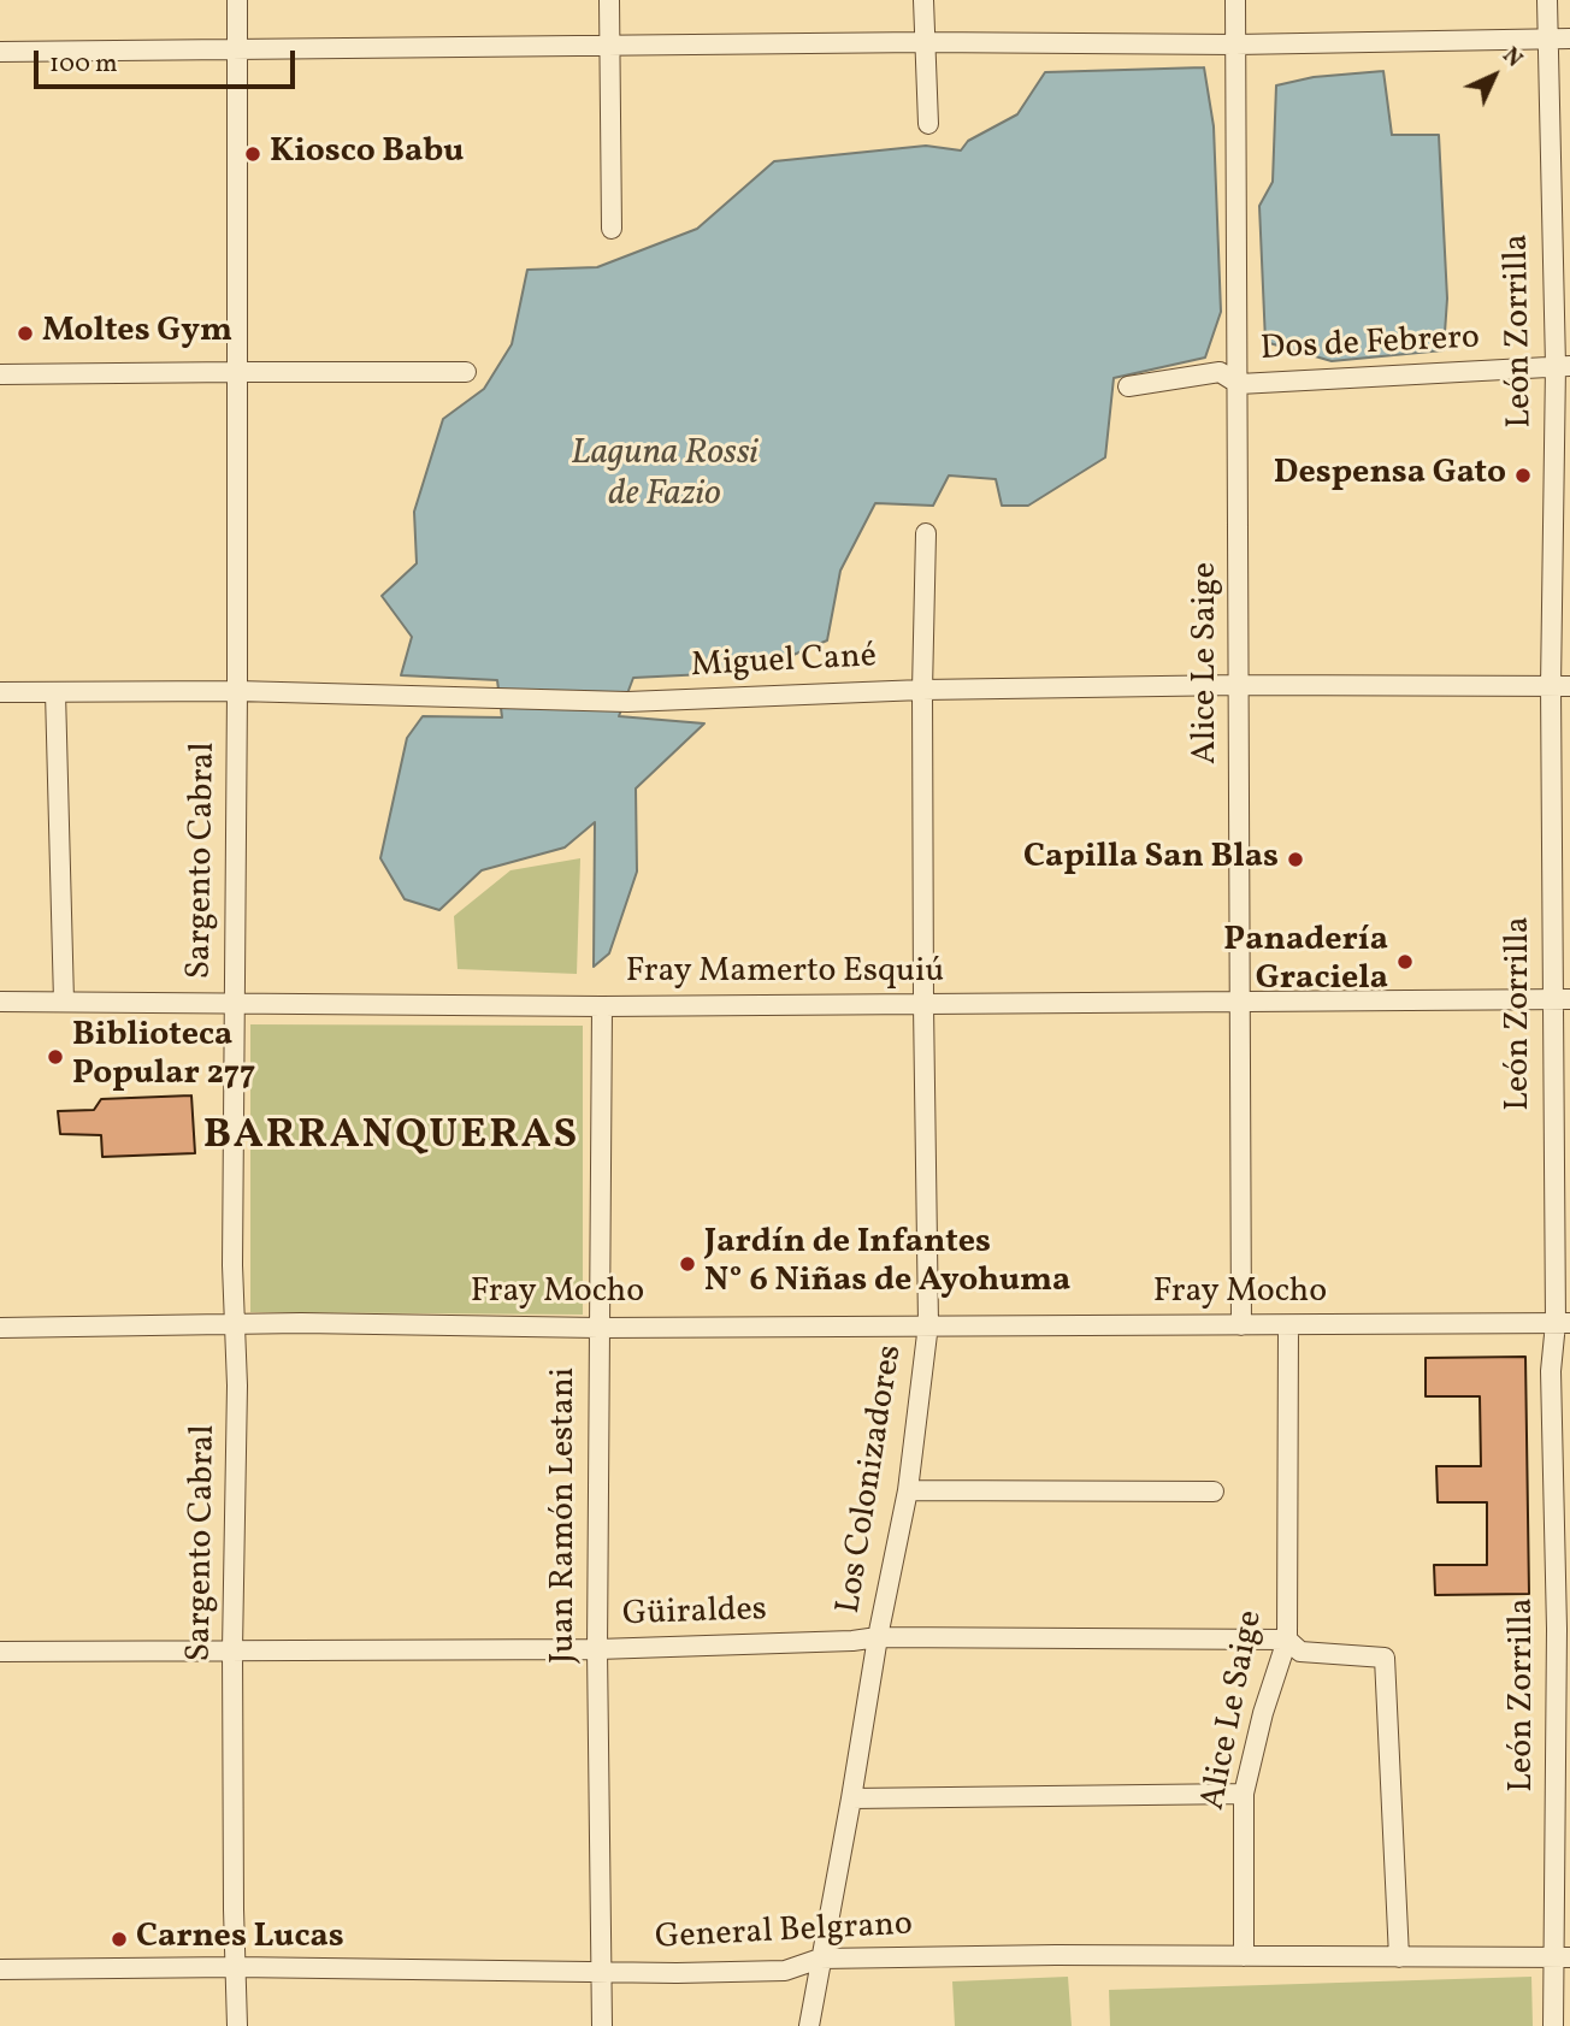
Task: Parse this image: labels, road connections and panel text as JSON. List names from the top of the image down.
{
  "streets": {
    "street": [
      "León Zorrilla",
      "Dos de Febrero",
      "Miguel Cané",
      "Alice Le Saige",
      "Sargento Cabral",
      "Fray Mamerto Esquiú",
      "Fray Mocho",
      "Los Colonizadores",
      "Juan Ramón Lestani",
      "Güiraldes",
      "General Belgrano"
    ]
  },
  "crossings": [
    ["León Zorrilla", "Dos de Febrero"],
    ["León Zorrilla", "Miguel Cané"],
    ["León Zorrilla", "Fray Mamerto Esquiú"],
    ["León Zorrilla", "Fray Mocho"],
    ["León Zorrilla", "General Belgrano"],
    ["Dos de Febrero", "Alice Le Saige"],
    ["Miguel Cané", "Alice Le Saige"],
    ["Miguel Cané", "Sargento Cabral"],
    ["Miguel Cané", "Los Colonizadores"],
    ["Alice Le Saige", "Fray Mamerto Esquiú"],
    ["Alice Le Saige", "Fray Mocho"],
    ["Alice Le Saige", "Güiraldes"],
    ["Alice Le Saige", "General Belgrano"],
    ["Sargento Cabral", "Fray Mamerto Esquiú"],
    ["Sargento Cabral", "Fray Mocho"],
    ["Sargento Cabral", "Güiraldes"],
    ["Sargento Cabral", "General Belgrano"],
    ["Fray Mamerto Esquiú", "Los Colonizadores"],
    ["Fray Mamerto Esquiú", "Juan Ramón Lestani"],
    ["Fray Mocho", "Los Colonizadores"],
    ["Fray Mocho", "Juan Ramón Lestani"],
    ["Los Colonizadores", "Güiraldes"],
    ["Los Colonizadores", "General Belgrano"],
    ["Juan Ramón Lestani", "Güiraldes"],
    ["Juan Ramón Lestani", "General Belgrano"],
    ["Güiraldes", "General Belgrano"]
  ],
  "districts": ["BARRANQUERAS"],
  "water": ["Laguna Rossi de Fazio"],
  "places": [
    "Kiosco Babu",
    "Moltes Gym",
    "Despensa Gato",
    "Capilla San Blas",
    "Panadería Graciela",
    "Biblioteca Popular 277",
    "Jardín de Infantes N° 6 Niñas de Ayohuma",
    "Carnes Lucas"
  ],
  "scale_bar": "100 m",
  "north": "top right"
}
